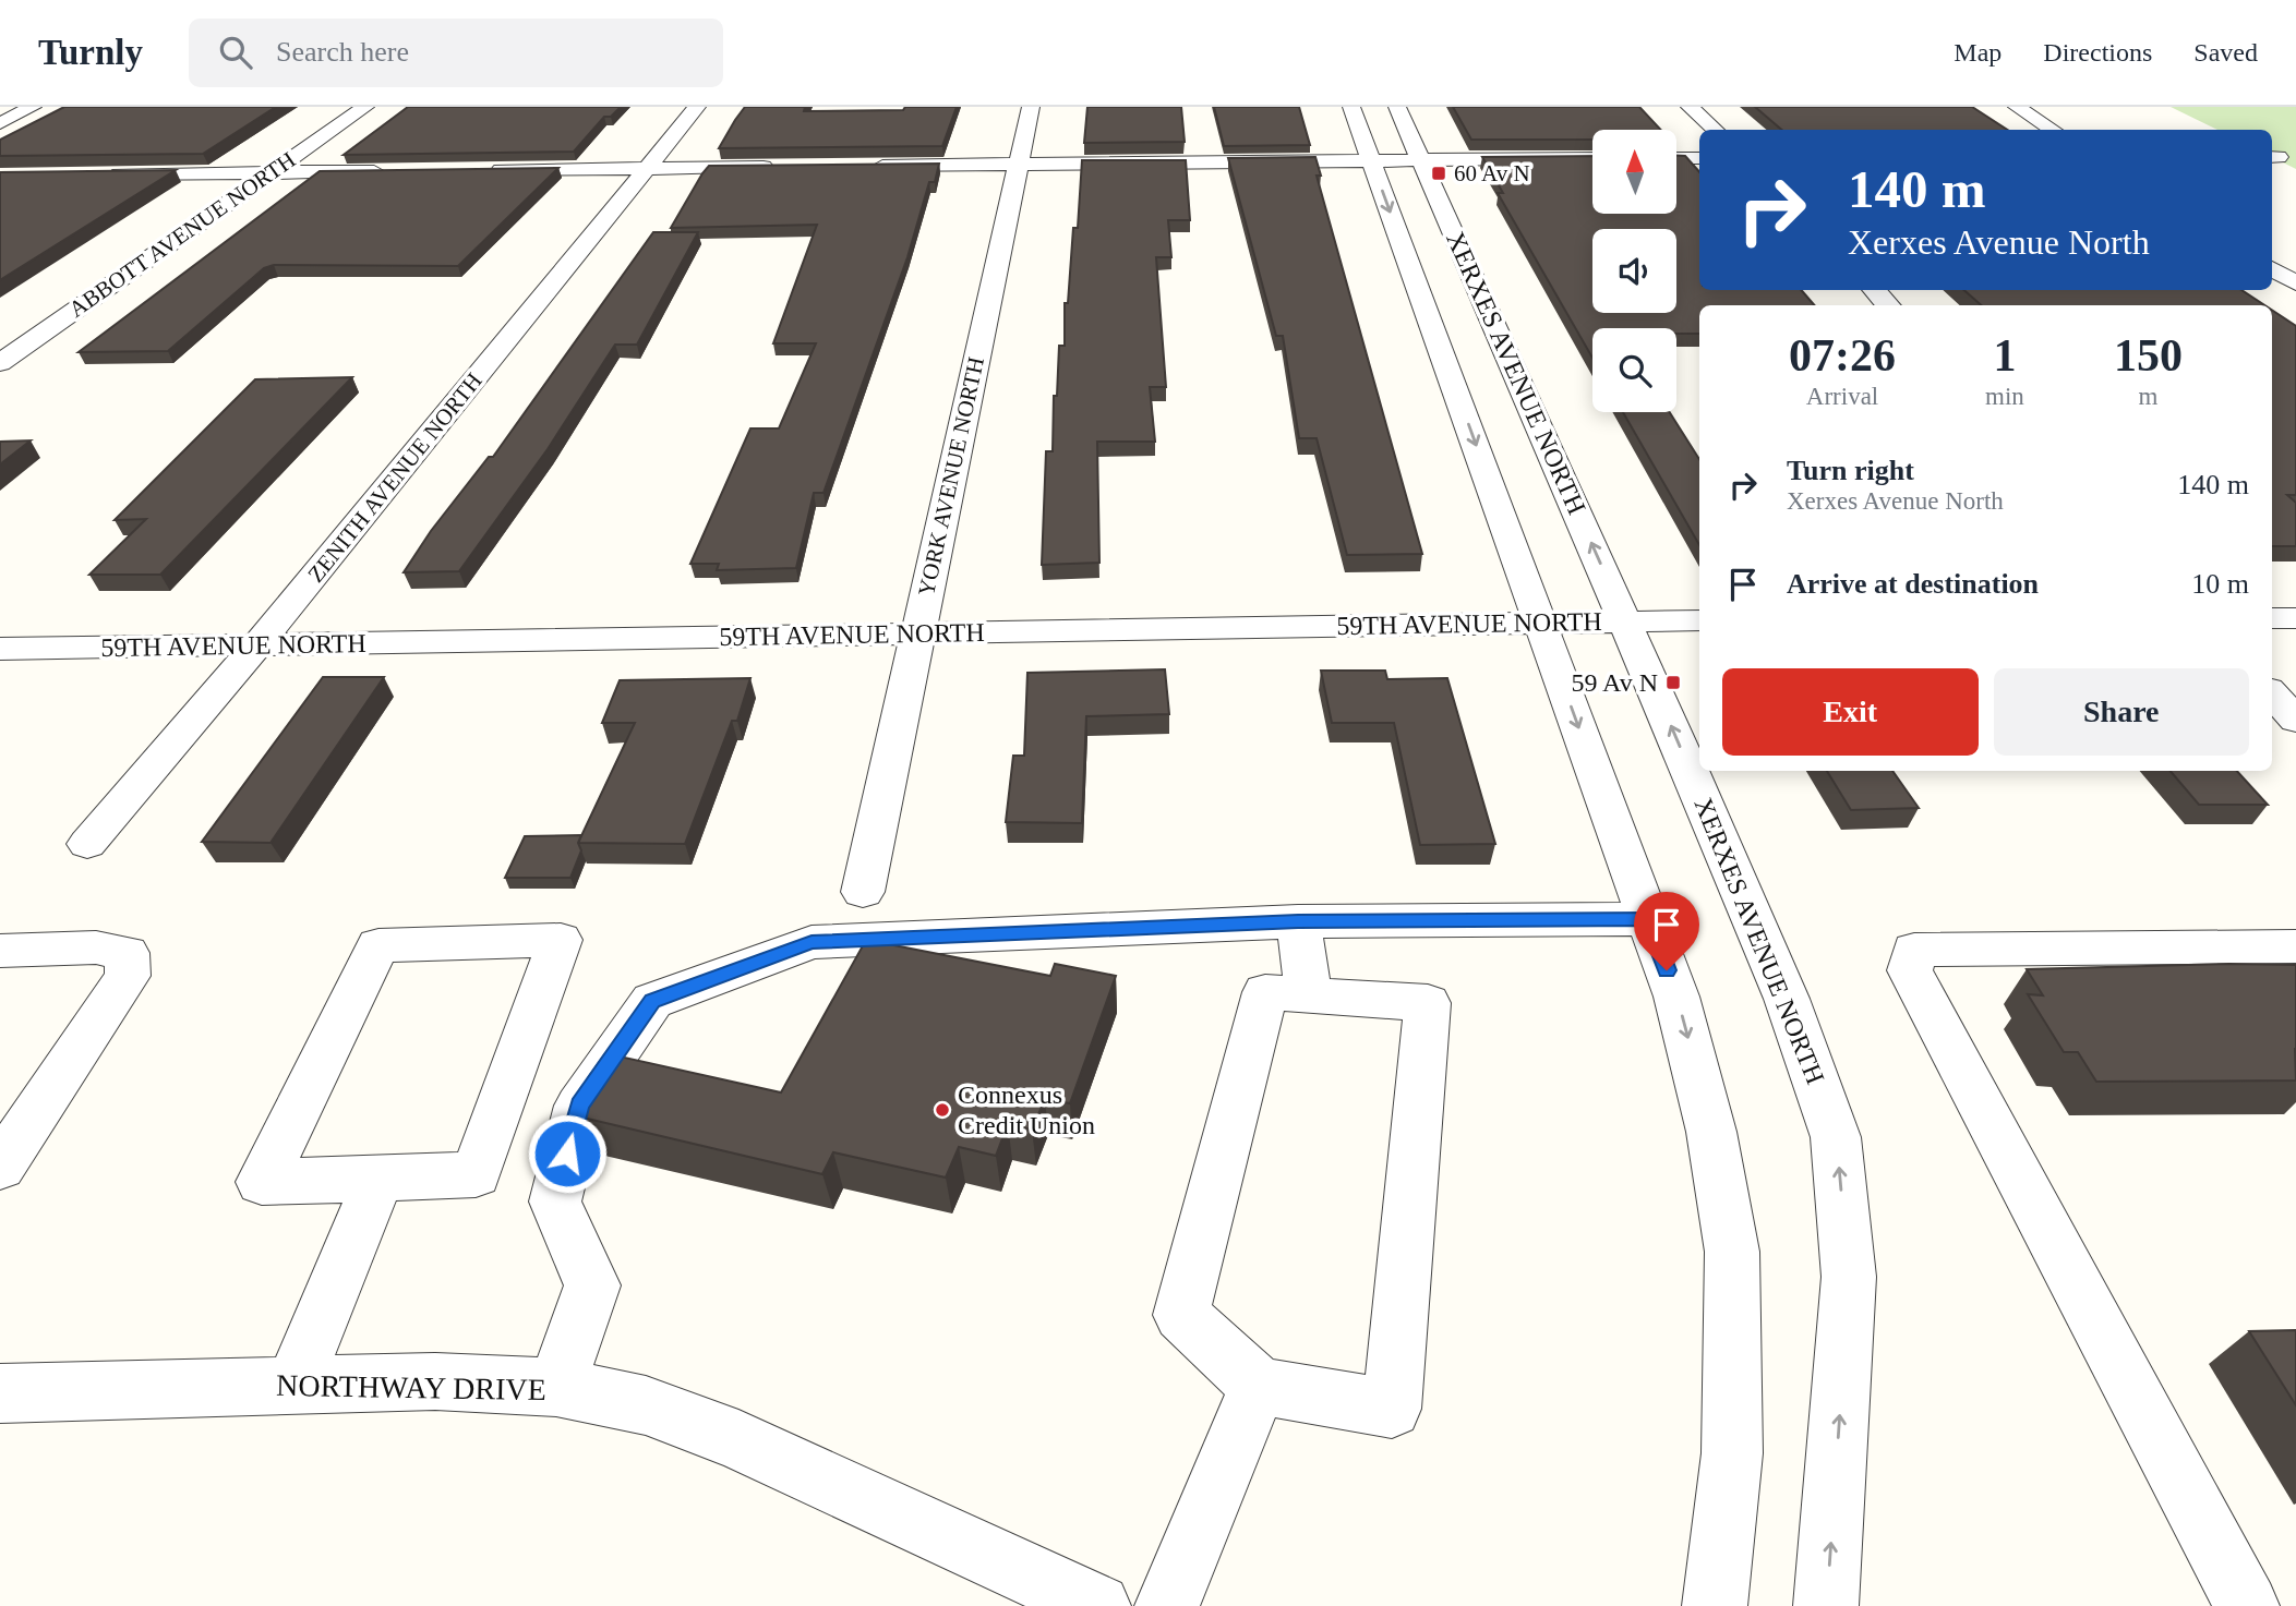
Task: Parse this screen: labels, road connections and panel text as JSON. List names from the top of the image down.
{
  "streets": {
    "street": [
      "ABBOTT AVENUE NORTH",
      "XERXES AVENUE NORTH",
      "YORK AVENUE NORTH",
      "ZENITH AVENUE NORTH",
      "59TH AVENUE NORTH",
      "NORTHWAY DRIVE"
    ]
  },
  "crossings": [
    ["XERXES AVENUE NORTH", "59TH AVENUE NORTH"],
    ["YORK AVENUE NORTH", "59TH AVENUE NORTH"],
    ["ZENITH AVENUE NORTH", "59TH AVENUE NORTH"]
  ],
  "places": {
    "transit": ["60 Av N", "59 Av N"],
    "other": ["Connexus Credit Union"]
  },
  "north": "top",
  "page": {
    "header": "Turnly",
    "search": "Search here",
    "nav": ["Map", "Directions", "Saved"],
    "turn": ["140 m", "Xerxes Avenue North"],
    "eta": [
      "07:26",
      "Arrival",
      "1",
      "min",
      "150",
      "m"
    ],
    "list": [
      {
        "name": "Turn right",
        "note": "Xerxes Avenue North",
        "value": "140 m"
      },
      {
        "name": "Arrive at destination",
        "value": "10 m"
      }
    ],
    "buttons": ["Exit", "Share"]
  }
}
